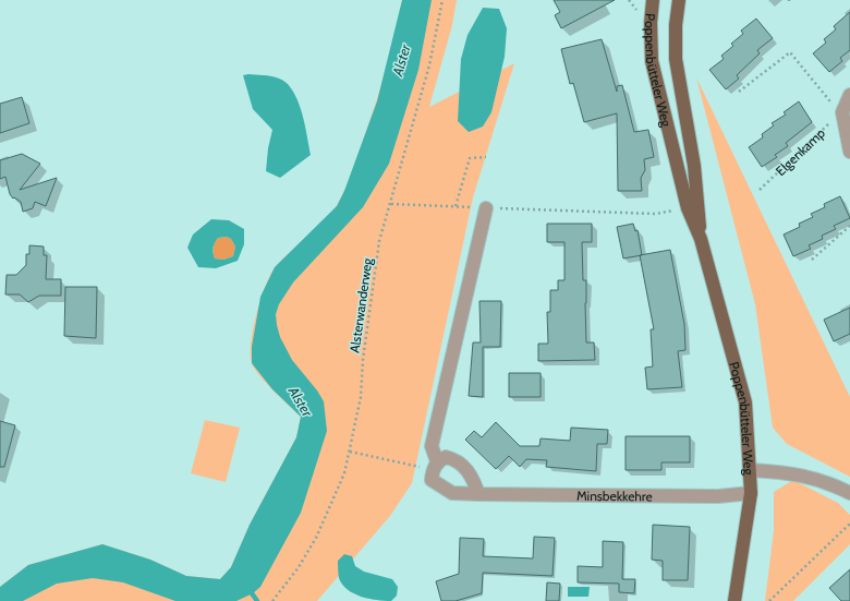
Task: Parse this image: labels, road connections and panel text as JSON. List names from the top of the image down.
{
  "streets": {
    "main road": ["Poppenbütteler Weg"],
    "street": ["Elgenkamp", "Minsbekkehre"],
    "path": ["Alsterwanderweg"]
  },
  "crossings": [
    ["Poppenbütteler Weg", "Minsbekkehre"]
  ],
  "water": ["Alster"]
}
